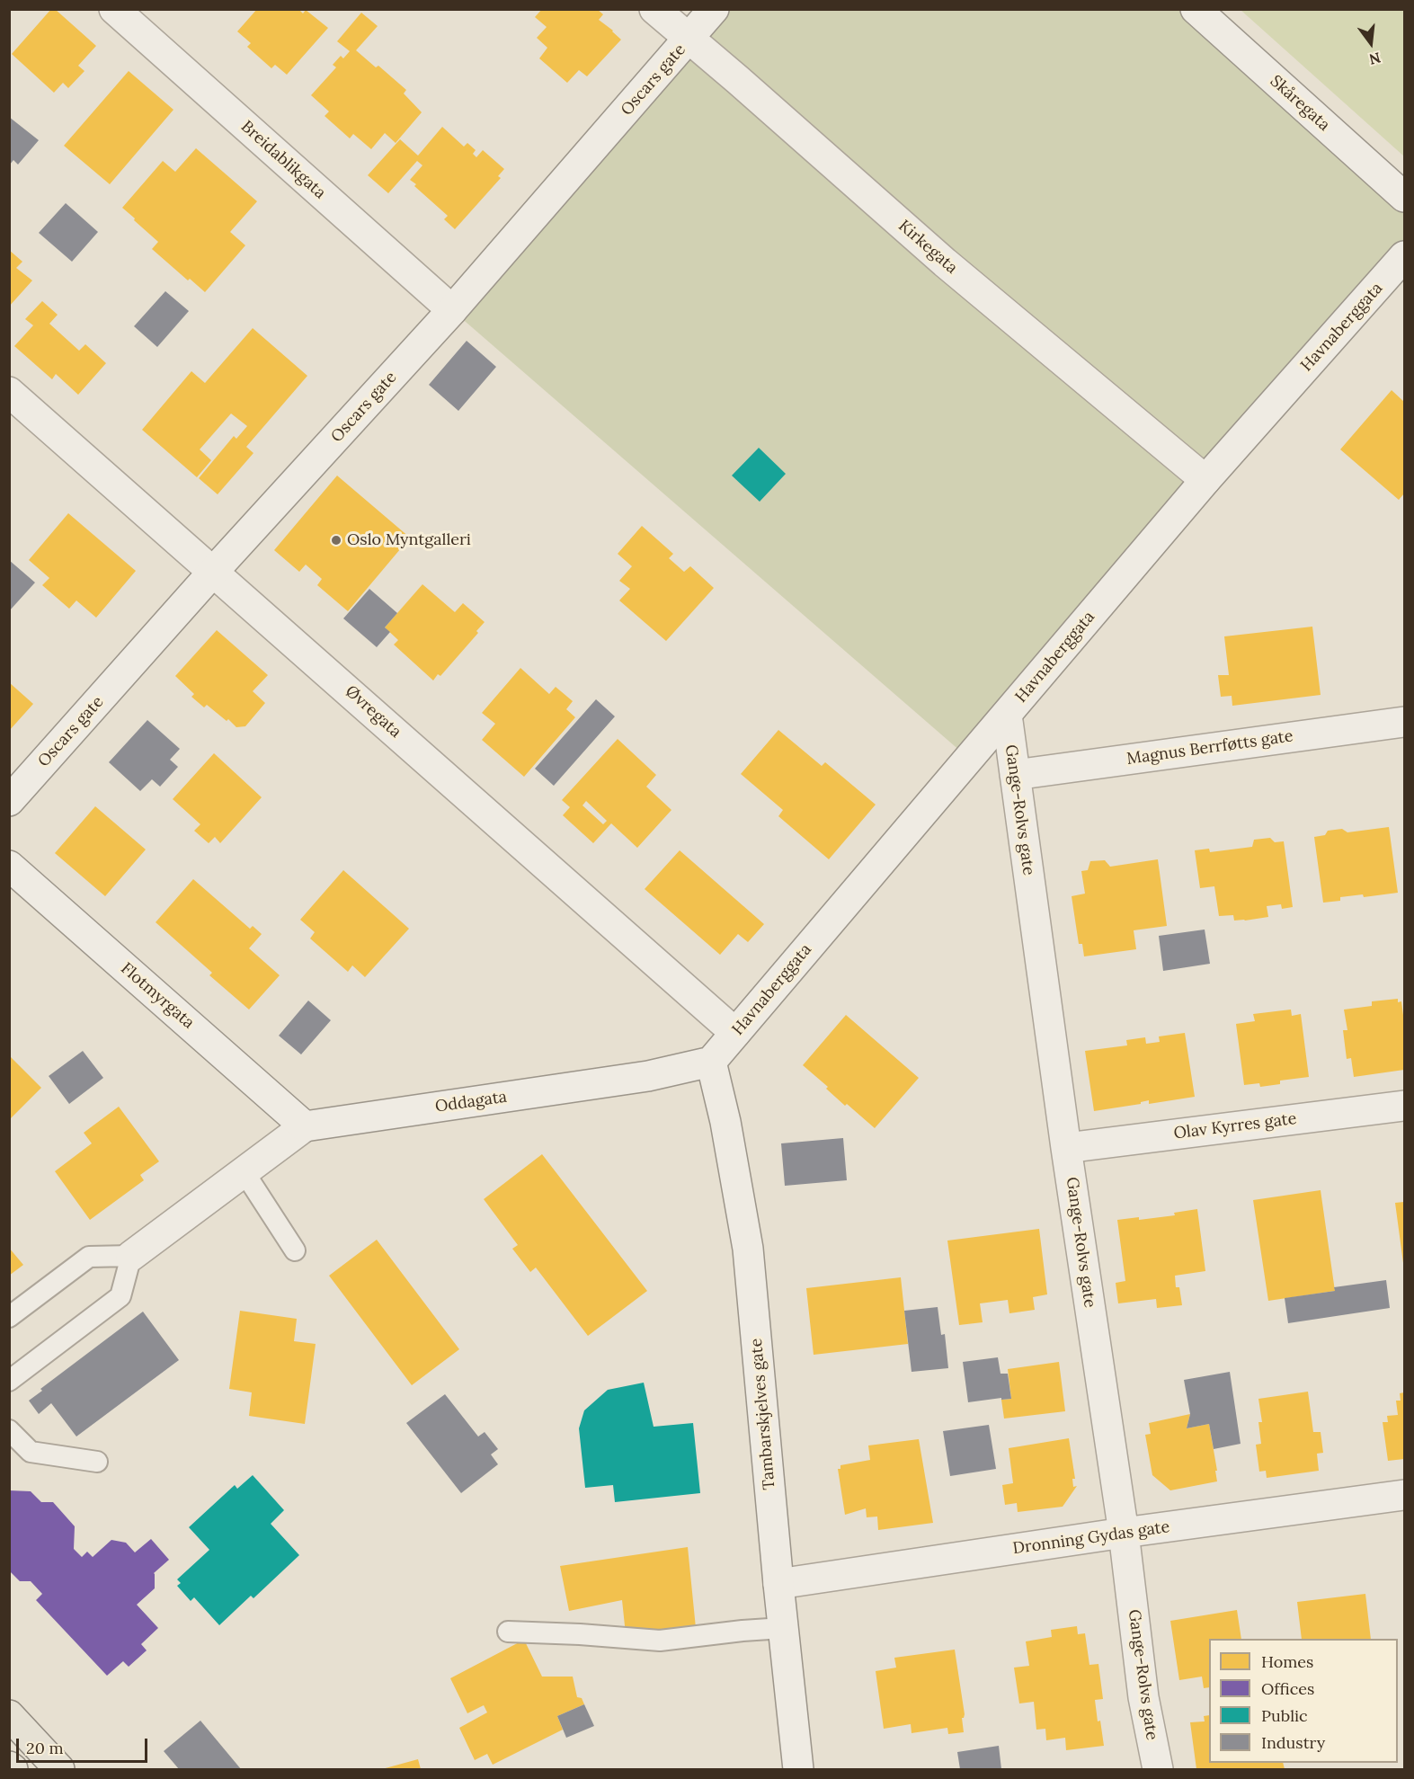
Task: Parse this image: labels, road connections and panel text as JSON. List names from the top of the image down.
{
  "streets": {
    "street": [
      "Oscars gate",
      "Skåregata",
      "Breidablikgata",
      "Kirkegata",
      "Havnaberggata",
      "Øvregata",
      "Magnus Berrføtts gate",
      "Gange-Rolvs gate",
      "Flotmyrgata",
      "Oddagata",
      "Olav Kyrres gate",
      "Tambarskjelves gate",
      "Dronning Gydas gate"
    ]
  },
  "crossings": [
    ["Oscars gate", "Breidablikgata"],
    ["Oscars gate", "Kirkegata"],
    ["Oscars gate", "Øvregata"],
    ["Kirkegata", "Havnaberggata"],
    ["Havnaberggata", "Øvregata"],
    ["Havnaberggata", "Gange-Rolvs gate"],
    ["Havnaberggata", "Oddagata"],
    ["Havnaberggata", "Tambarskjelves gate"],
    ["Magnus Berrføtts gate", "Gange-Rolvs gate"],
    ["Gange-Rolvs gate", "Olav Kyrres gate"],
    ["Gange-Rolvs gate", "Dronning Gydas gate"],
    ["Flotmyrgata", "Oddagata"],
    ["Oddagata", "Tambarskjelves gate"],
    ["Tambarskjelves gate", "Dronning Gydas gate"]
  ],
  "places": ["Oslo Myntgalleri"],
  "legend": [
    "Homes",
    "Offices",
    "Public",
    "Industry"
  ],
  "scale_bar": "20 m",
  "north": "bottom"
}
